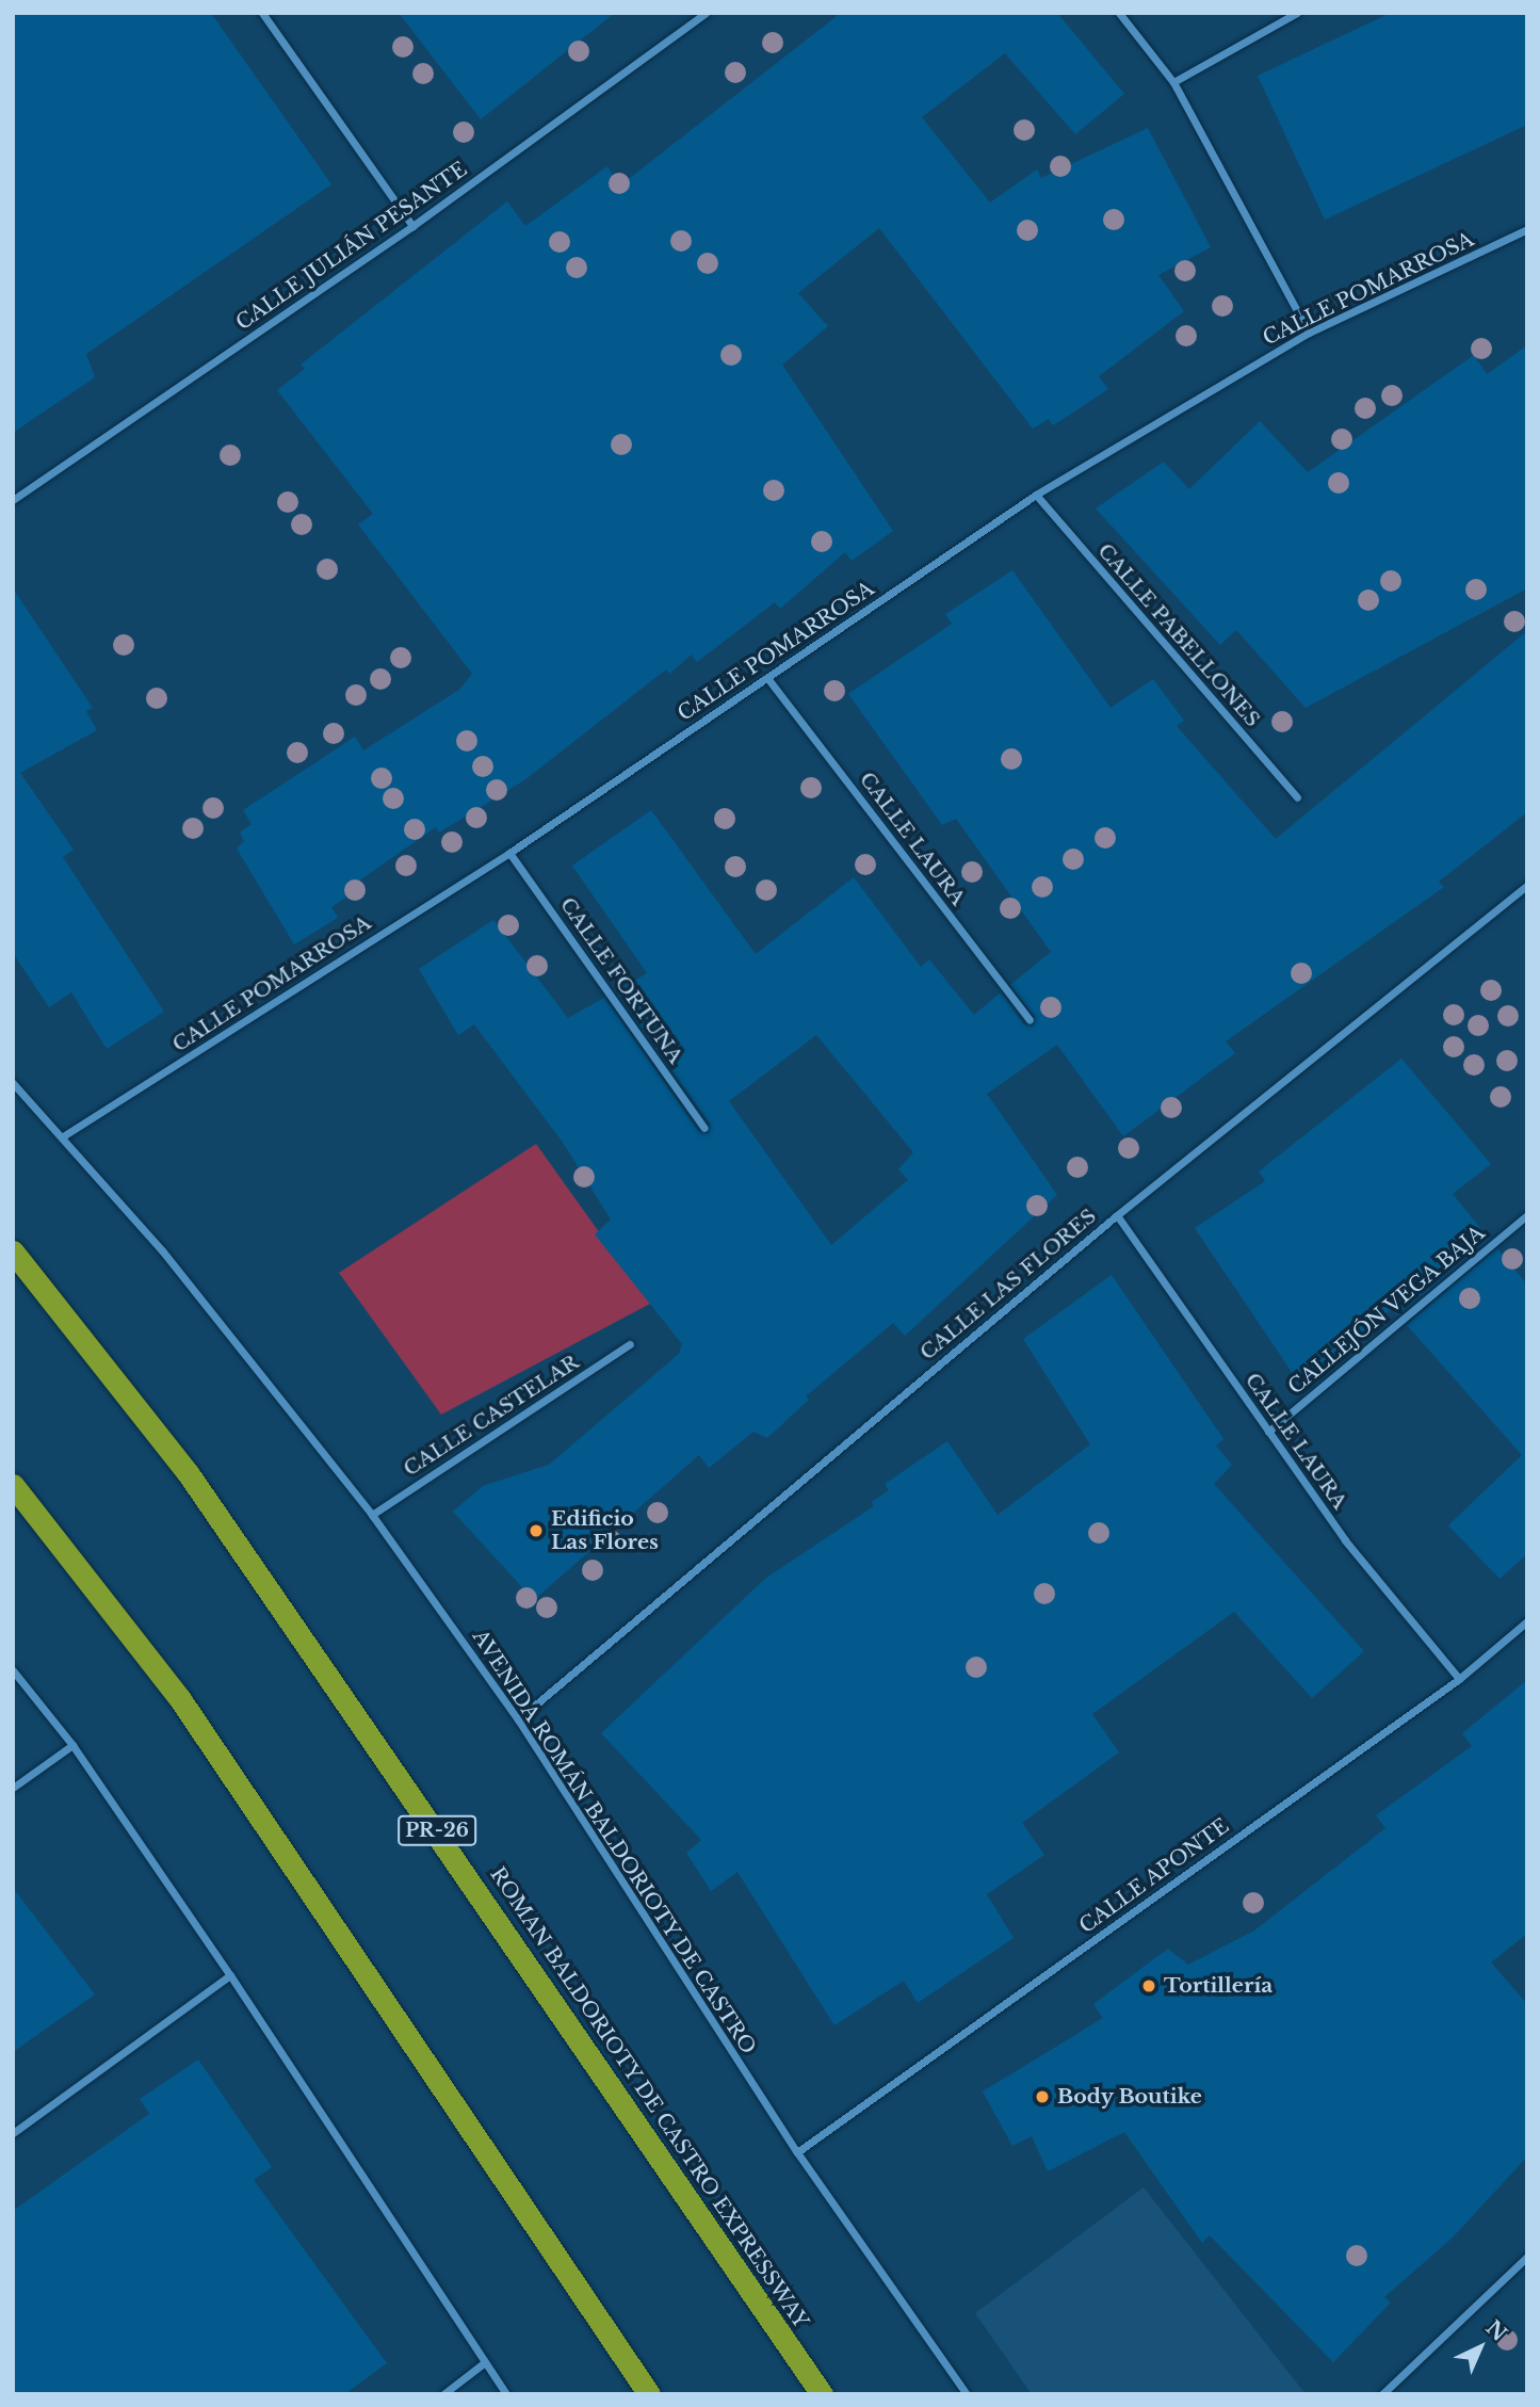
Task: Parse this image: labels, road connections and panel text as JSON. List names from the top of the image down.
{
  "streets": {
    "highway": ["PR-26", "ROMAN BALDORIOTY DE CASTRO EXPRESSWAY"],
    "street": [
      "CALLE JULIÁN PESANTE",
      "CALLE POMARROSA",
      "CALLE PABELLONES",
      "CALLE LAURA",
      "CALLE FORTUNA",
      "CALLE LAS FLORES",
      "CALLEJÓN VEGA BAJA",
      "CALLE CASTELAR",
      "AVENIDA ROMÁN BALDORIOTY DE CASTRO",
      "CALLE APONTE"
    ]
  },
  "crossings": [
    ["CALLE POMARROSA", "CALLE PABELLONES"],
    ["CALLE POMARROSA", "CALLE LAURA"],
    ["CALLE POMARROSA", "CALLE FORTUNA"],
    ["CALLE POMARROSA", "AVENIDA ROMÁN BALDORIOTY DE CASTRO"],
    ["CALLE LAURA", "CALLE LAS FLORES"],
    ["CALLE LAURA", "CALLEJÓN VEGA BAJA"],
    ["CALLE LAURA", "CALLE APONTE"],
    ["CALLE LAS FLORES", "AVENIDA ROMÁN BALDORIOTY DE CASTRO"],
    ["CALLE CASTELAR", "AVENIDA ROMÁN BALDORIOTY DE CASTRO"],
    ["AVENIDA ROMÁN BALDORIOTY DE CASTRO", "CALLE APONTE"]
  ],
  "places": ["Edificio Las Flores", "Tortillería", "Body Boutike"],
  "north": "top right"
}
